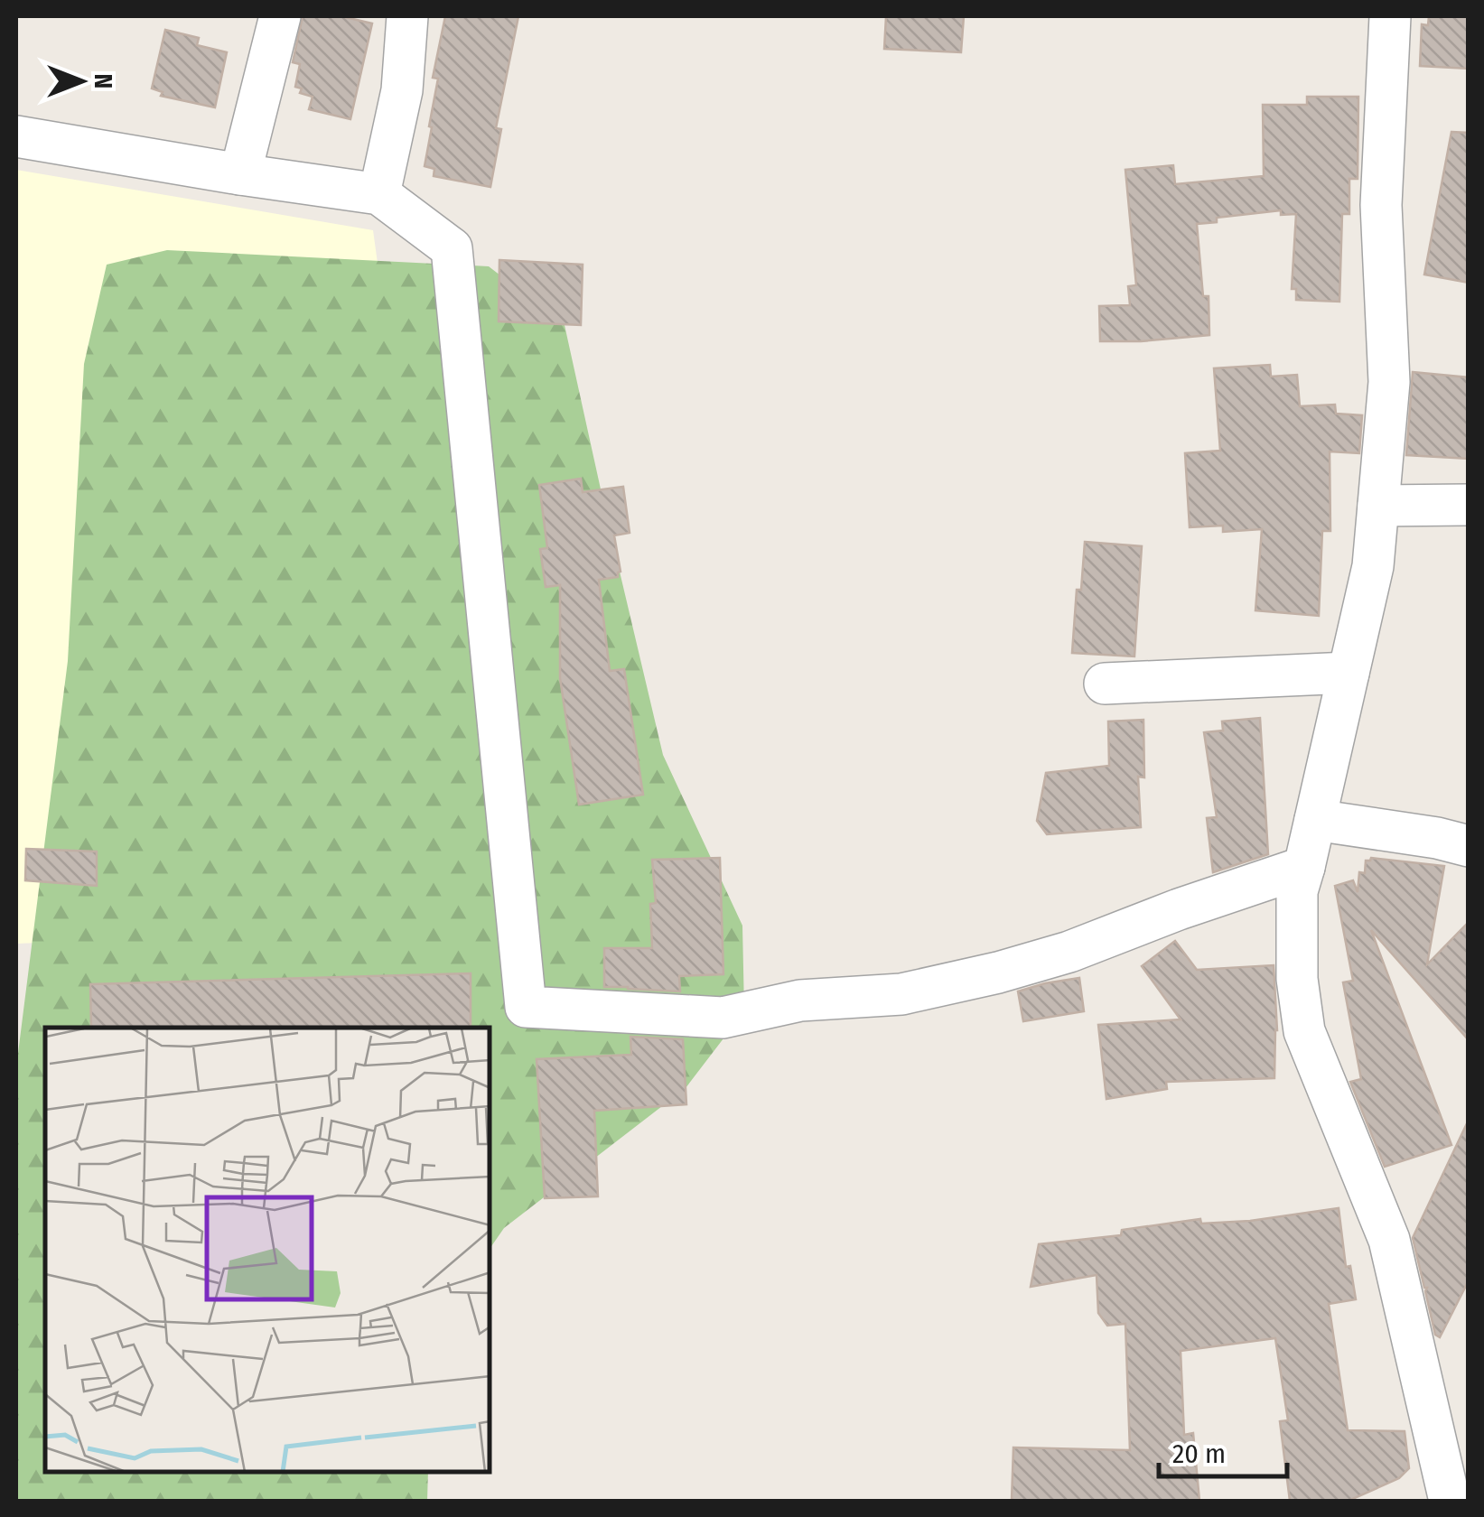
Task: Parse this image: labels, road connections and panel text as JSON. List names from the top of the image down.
{
  "scale_bar": "20 m",
  "north": "right"
}
